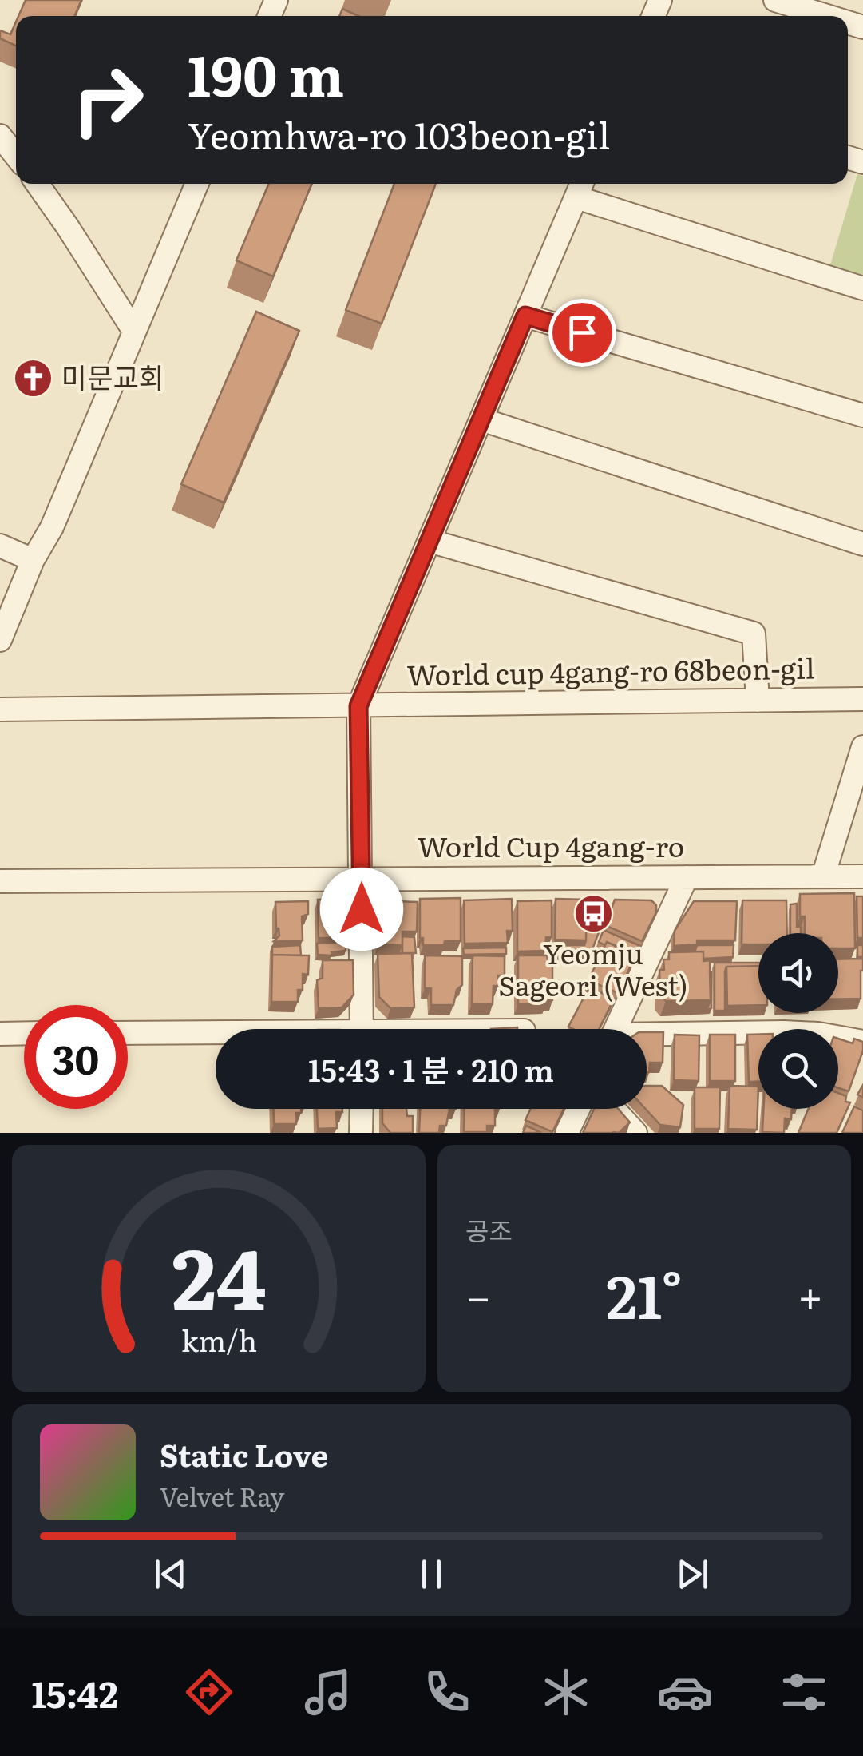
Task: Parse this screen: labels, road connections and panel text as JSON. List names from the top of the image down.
{
  "streets": {
    "street": ["World cup 4gang-ro 68beon-gil", "World Cup 4gang-ro"]
  },
  "places": {
    "church": ["미문교회"],
    "bus stop": ["Yeomju Sageori (West)"]
  },
  "page": {
    "turn": ["190 m", "Yeomhwa-ro 103beon-gil"],
    "limit": "30",
    "trip": "15:43 · 1 분 · 210 m",
    "tile": "공조",
    "heat": ["−", "21°", "+"],
    "song": ["Static Love", "Velvet Ray"],
    "tabs": "15:42",
    "gauge": ["24", "km/h"]
  }
}
